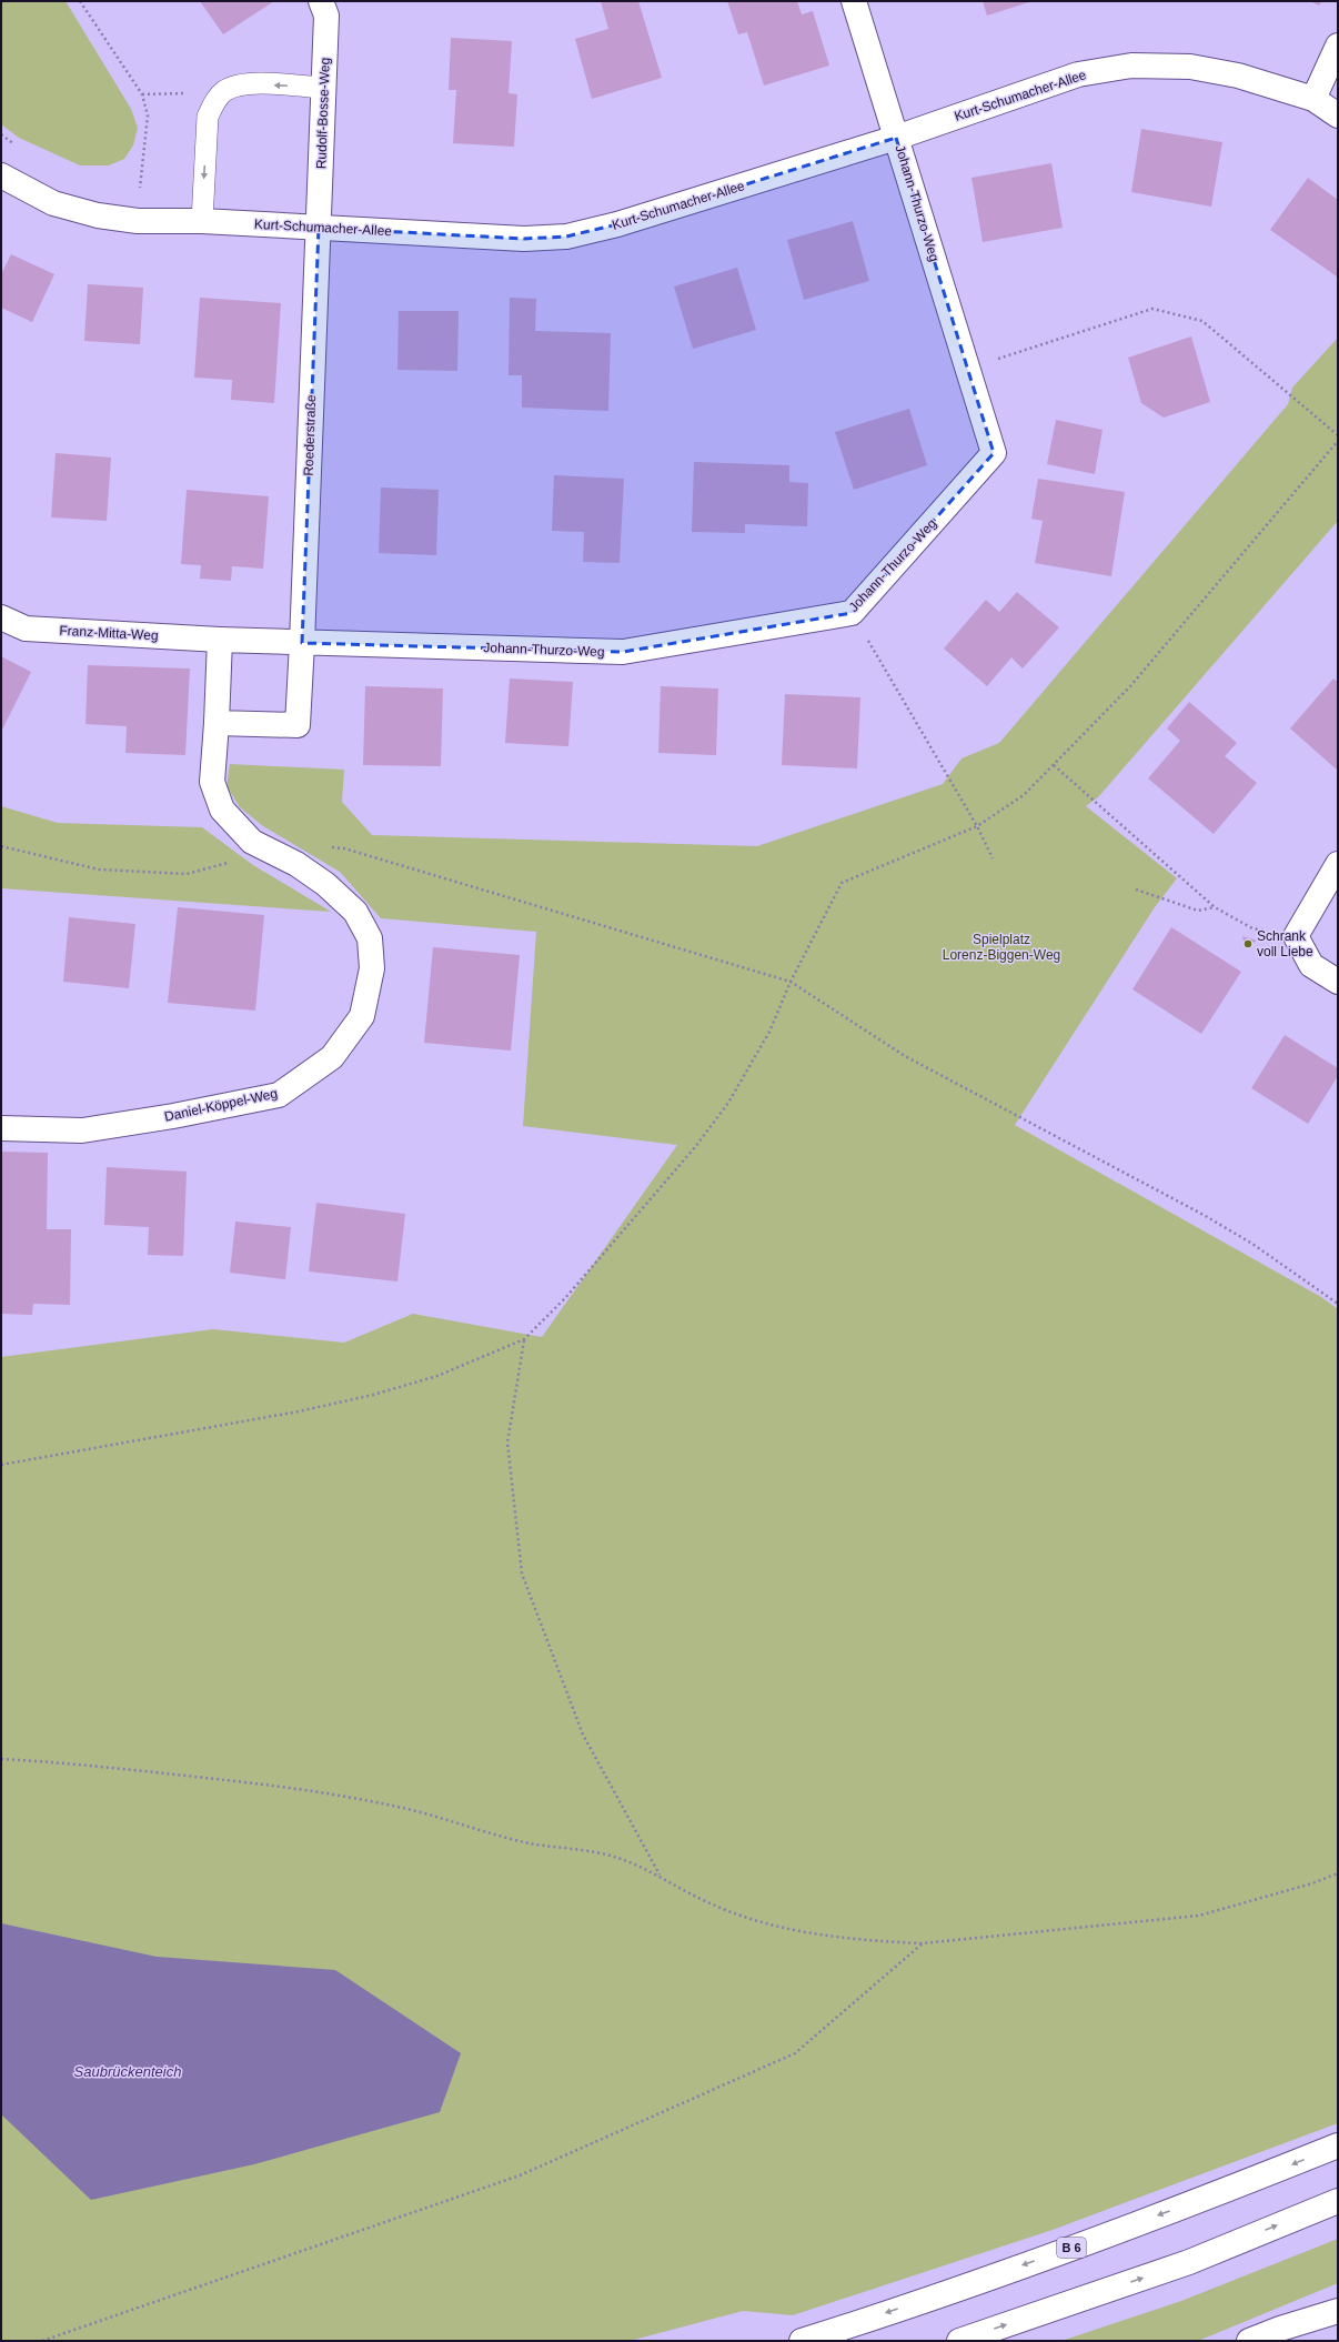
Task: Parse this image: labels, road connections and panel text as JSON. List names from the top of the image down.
{
  "streets": {
    "main road": [
      "Kurt-Schumacher-Allee",
      "Rudolf-Bosse-Weg",
      "Johann-Thurzo-Weg",
      "Roederstraße",
      "Franz-Mitta-Weg",
      "Daniel-Köppel-Weg",
      "B 6"
    ]
  },
  "crossings": [
    ["Kurt-Schumacher-Allee", "Rudolf-Bosse-Weg"],
    ["Kurt-Schumacher-Allee", "Johann-Thurzo-Weg"],
    ["Kurt-Schumacher-Allee", "Roederstraße"],
    ["Rudolf-Bosse-Weg", "Roederstraße"],
    ["Johann-Thurzo-Weg", "Roederstraße"],
    ["Roederstraße", "Daniel-Köppel-Weg"]
  ],
  "water": ["Saubrückenteich"],
  "parks": ["Spielplatz Lorenz-Biggen-Weg"],
  "places": ["Schrank voll Liebe"]
}
